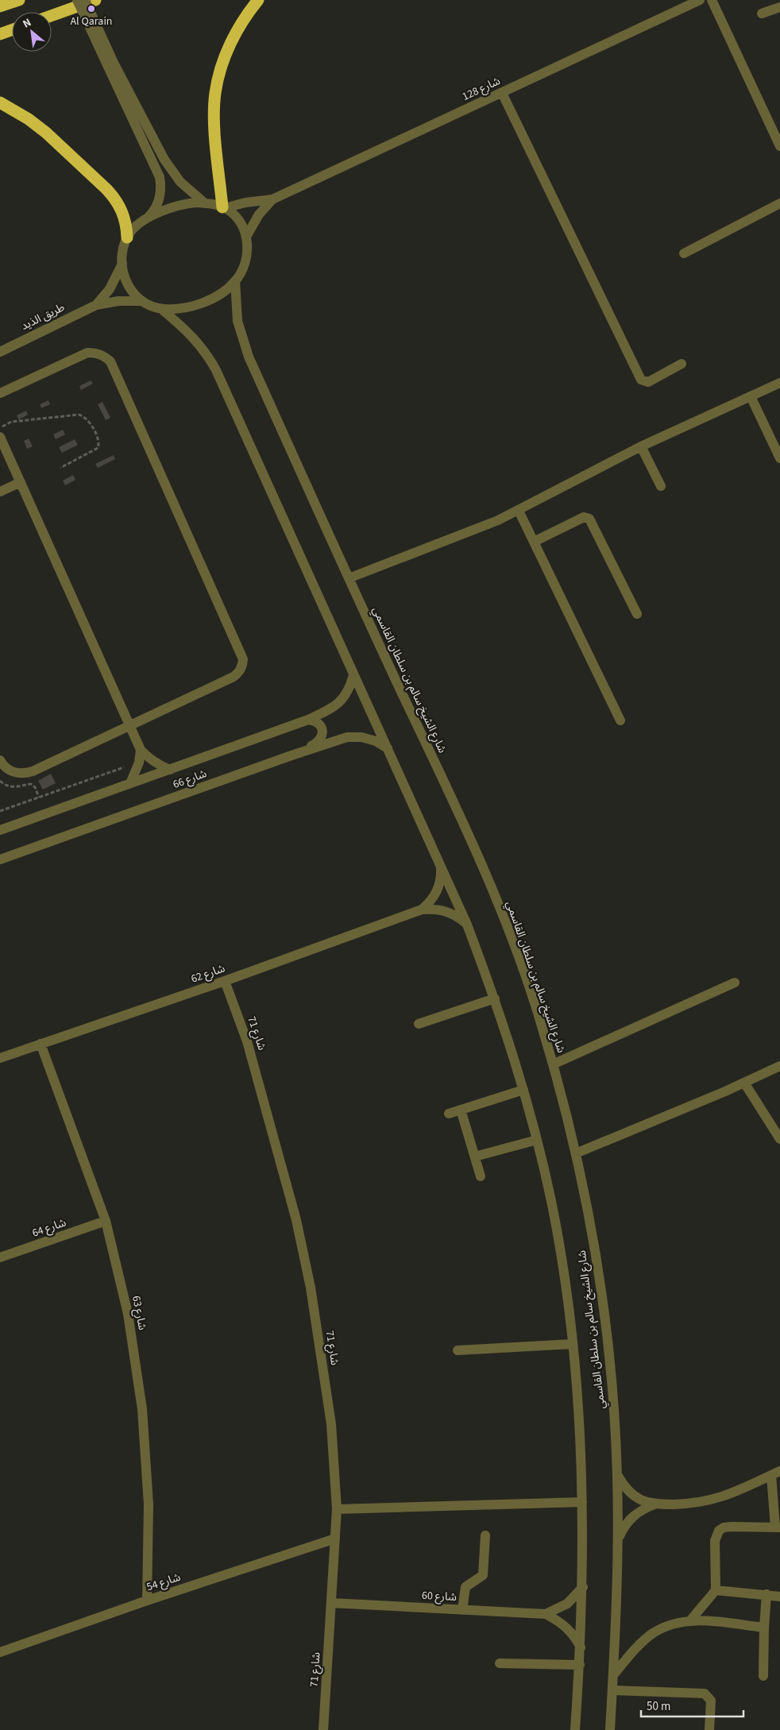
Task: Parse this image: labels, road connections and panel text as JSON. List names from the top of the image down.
{
  "streets": {
    "street": [
      "شارع 128",
      "طريق الذيد",
      "شارع الشيخ سالم بن سلطان القاسمي",
      "شارع 66",
      "شارع 62",
      "شارع 71",
      "شارع 64",
      "شارع 63",
      "شارع 54",
      "شارع 60"
    ]
  },
  "crossings": [
    ["شارع 128", "طريق الذيد"],
    ["شارع 128", "شارع الشيخ سالم بن سلطان القاسمي"],
    ["طريق الذيد", "شارع الشيخ سالم بن سلطان القاسمي"],
    ["شارع الشيخ سالم بن سلطان القاسمي", "شارع 66"],
    ["شارع الشيخ سالم بن سلطان القاسمي", "شارع 62"],
    ["شارع الشيخ سالم بن سلطان القاسمي", "شارع 60"],
    ["شارع 62", "شارع 71"],
    ["شارع 62", "شارع 63"],
    ["شارع 71", "شارع 54"],
    ["شارع 71", "شارع 60"],
    ["شارع 64", "شارع 63"],
    ["شارع 63", "شارع 54"]
  ],
  "places": ["Al Qarain"],
  "scale_bar": "50 m",
  "north": "top left"
}
